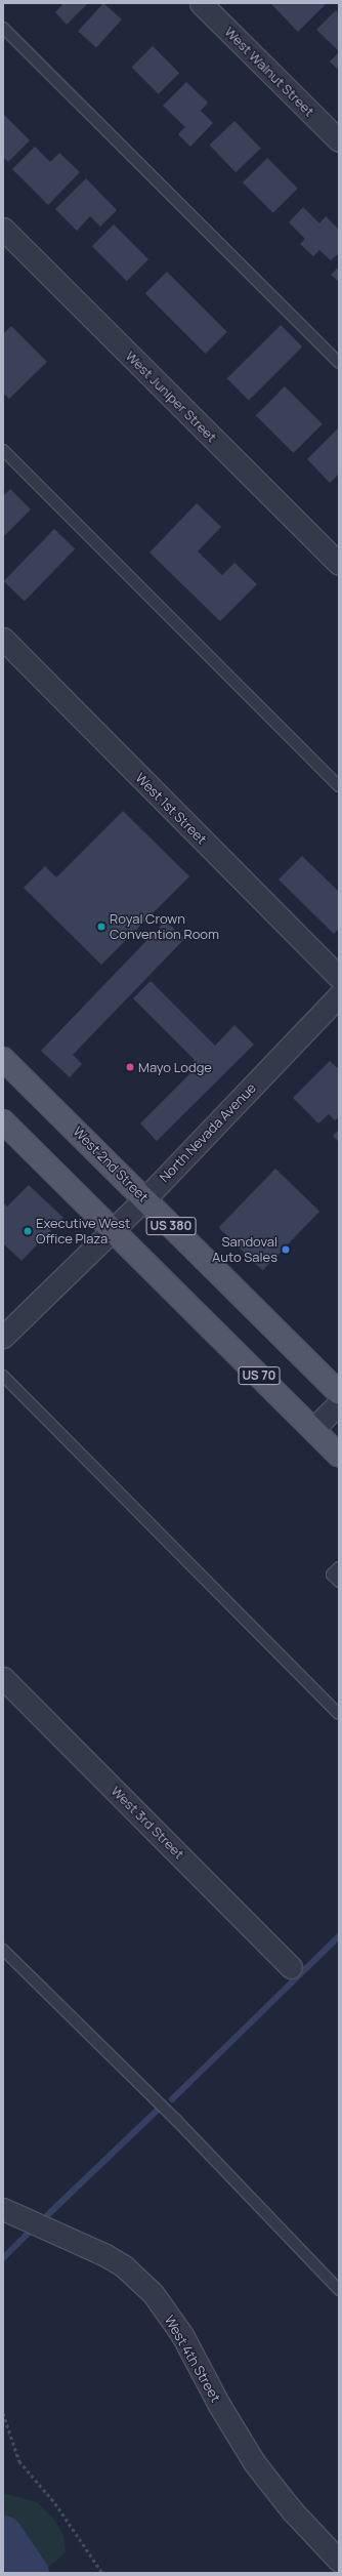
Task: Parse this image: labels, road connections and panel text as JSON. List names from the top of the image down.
{
  "streets": {
    "main road": ["West 2nd Street", "US 380", "US 70"],
    "street": [
      "West Walnut Street",
      "West Juniper Street",
      "West 1st Street",
      "North Nevada Avenue",
      "West 3rd Street",
      "West 4th Street"
    ]
  },
  "crossings": [
    ["North Nevada Avenue", "West 2nd Street"],
    ["North Nevada Avenue", "US 70"]
  ],
  "places": [
    "Royal Crown Convention Room",
    "Mayo Lodge",
    "Executive West Office Plaza",
    "Sandoval Auto Sales"
  ]
}
